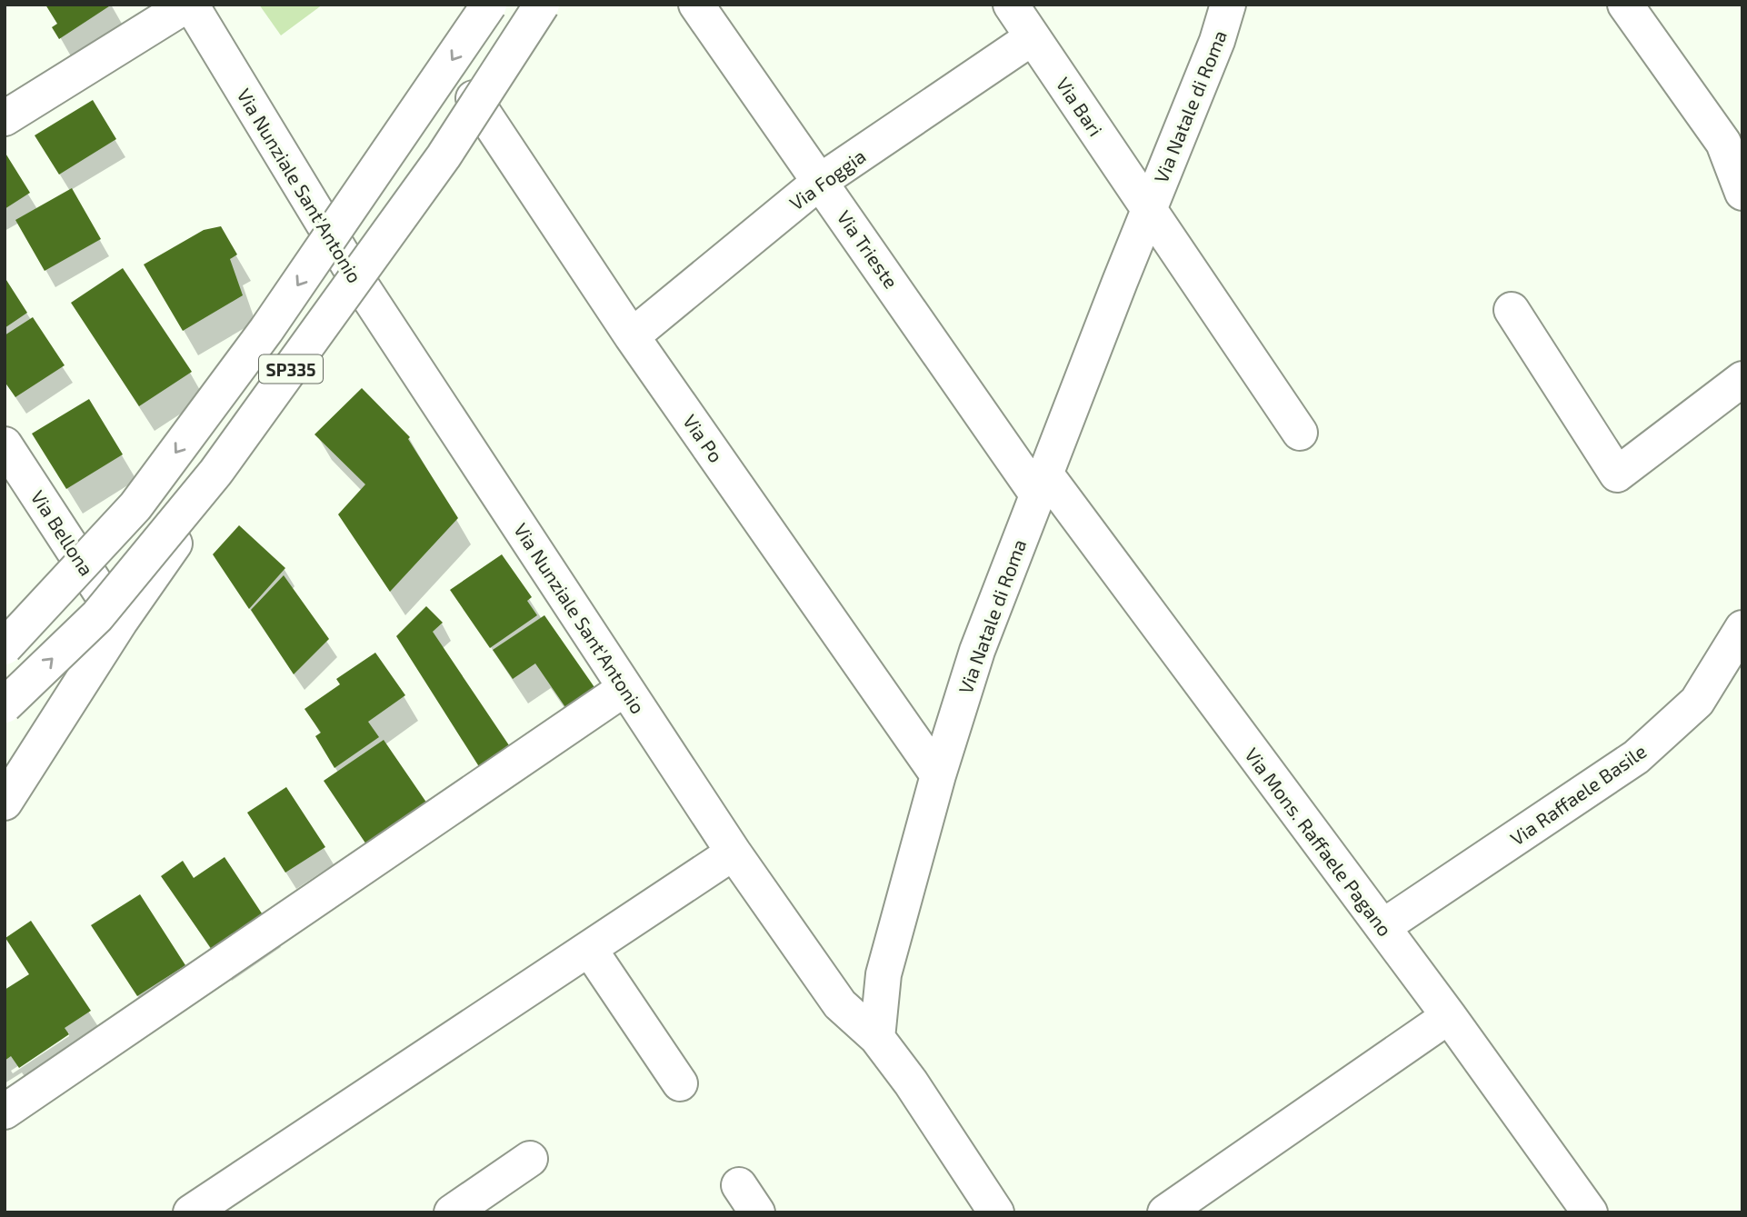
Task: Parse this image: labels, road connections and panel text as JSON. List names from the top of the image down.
{
  "streets": {
    "main road": [
      "Via Bari",
      "Via Natale di Roma",
      "Via Foggia",
      "Via Nunziale Sant'Antonio",
      "Via Trieste",
      "SP335",
      "Via Po",
      "Via Bellona",
      "Via Raffaele Basile",
      "Via Mons. Raffaele Pagano"
    ]
  },
  "crossings": [
    ["Via Bari", "Via Natale di Roma"],
    ["Via Bari", "Via Foggia"],
    ["Via Natale di Roma", "Via Nunziale Sant'Antonio"],
    ["Via Natale di Roma", "Via Trieste"],
    ["Via Natale di Roma", "Via Po"],
    ["Via Natale di Roma", "Via Mons. Raffaele Pagano"],
    ["Via Foggia", "Via Trieste"],
    ["Via Foggia", "Via Po"],
    ["Via Trieste", "Via Mons. Raffaele Pagano"],
    ["Via Raffaele Basile", "Via Mons. Raffaele Pagano"]
  ]
}
